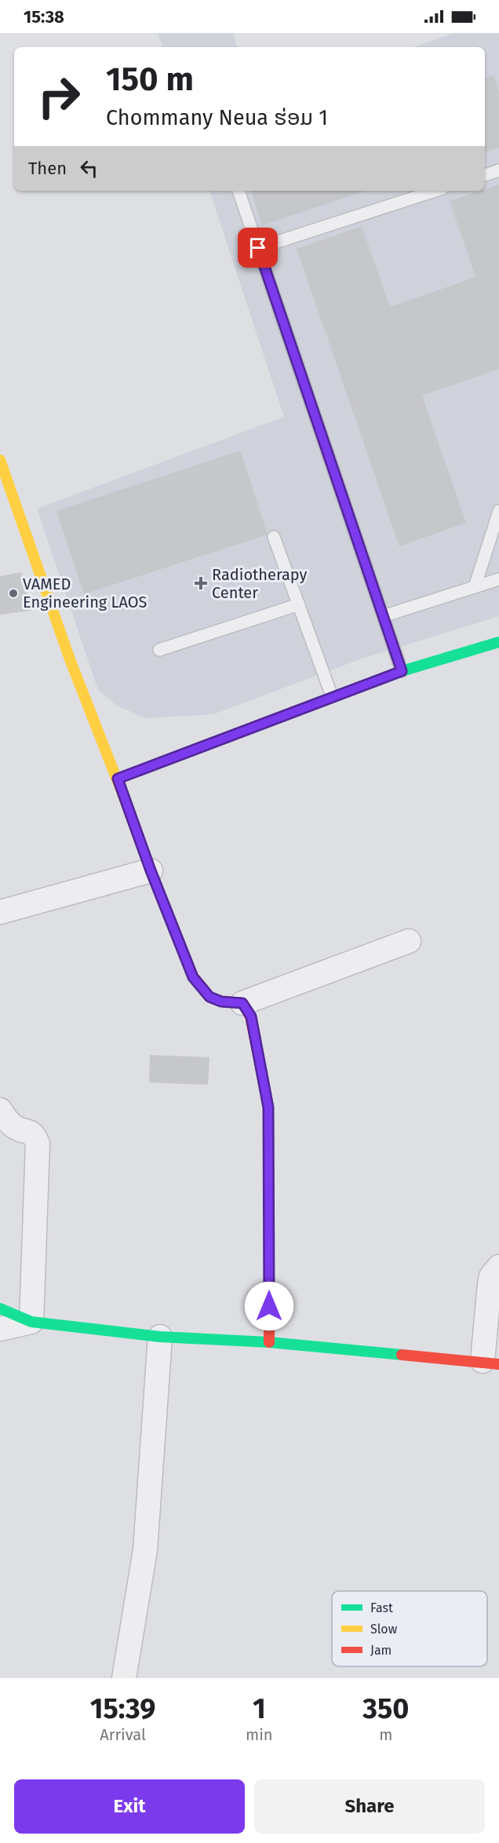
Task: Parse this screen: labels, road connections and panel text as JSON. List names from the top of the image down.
{
  "places": {
    "health": ["Radiotherapy Center"],
    "other": ["VAMED Engineering LAOS"]
  },
  "legend": ["Fast", "Slow", "Jam"],
  "page": {
    "status": "15:38",
    "turn": ["150 m", "Chommany Neua ຮ່ອມ 1"],
    "then": "Then",
    "eta": [
      "15:39",
      "Arrival",
      "1",
      "min",
      "350",
      "m"
    ],
    "buttons": ["Exit", "Share"]
  }
}
